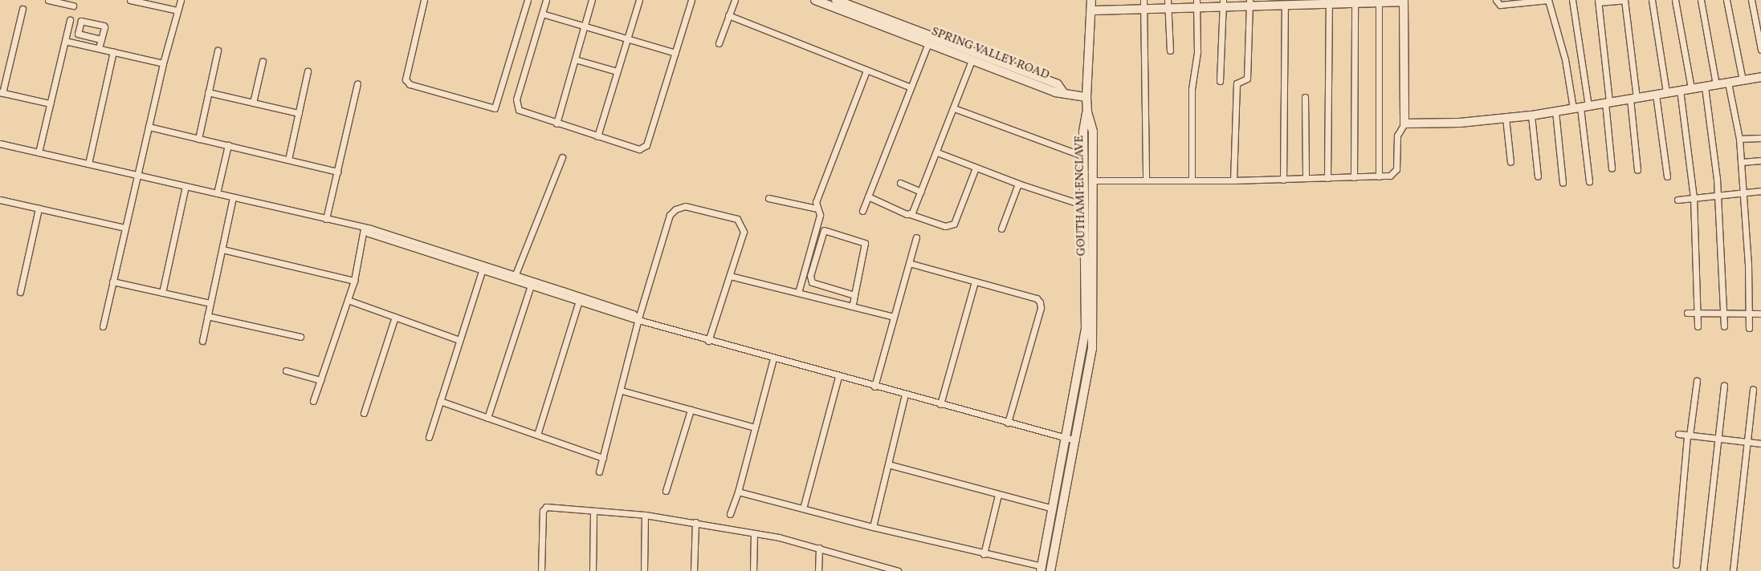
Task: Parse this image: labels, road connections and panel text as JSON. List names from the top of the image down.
{
  "streets": {
    "street": ["SPRING VALLEY ROAD", "GOUTHAMI ENCLAVE"]
  }
}
